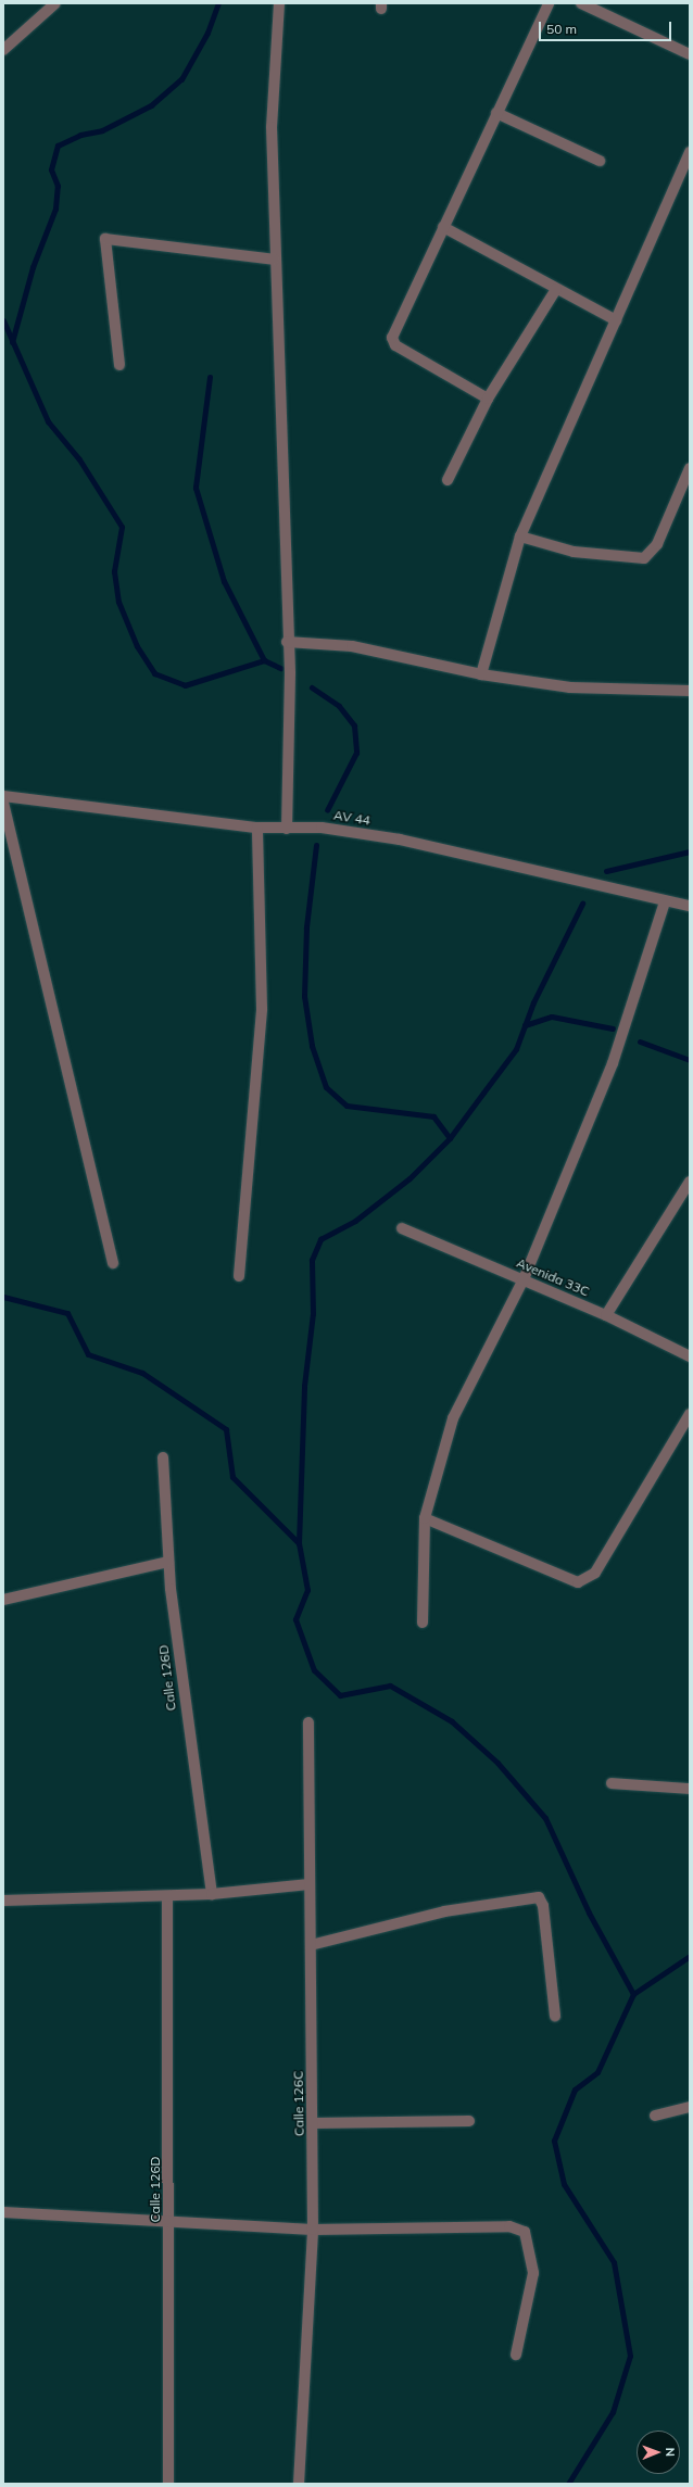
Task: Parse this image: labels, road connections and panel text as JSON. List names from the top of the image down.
{
  "streets": {
    "street": [
      "AV 44",
      "Avenida 33C",
      "Calle 126D",
      "Calle 126C"
    ]
  },
  "scale_bar": "50 m",
  "north": "right"
}
